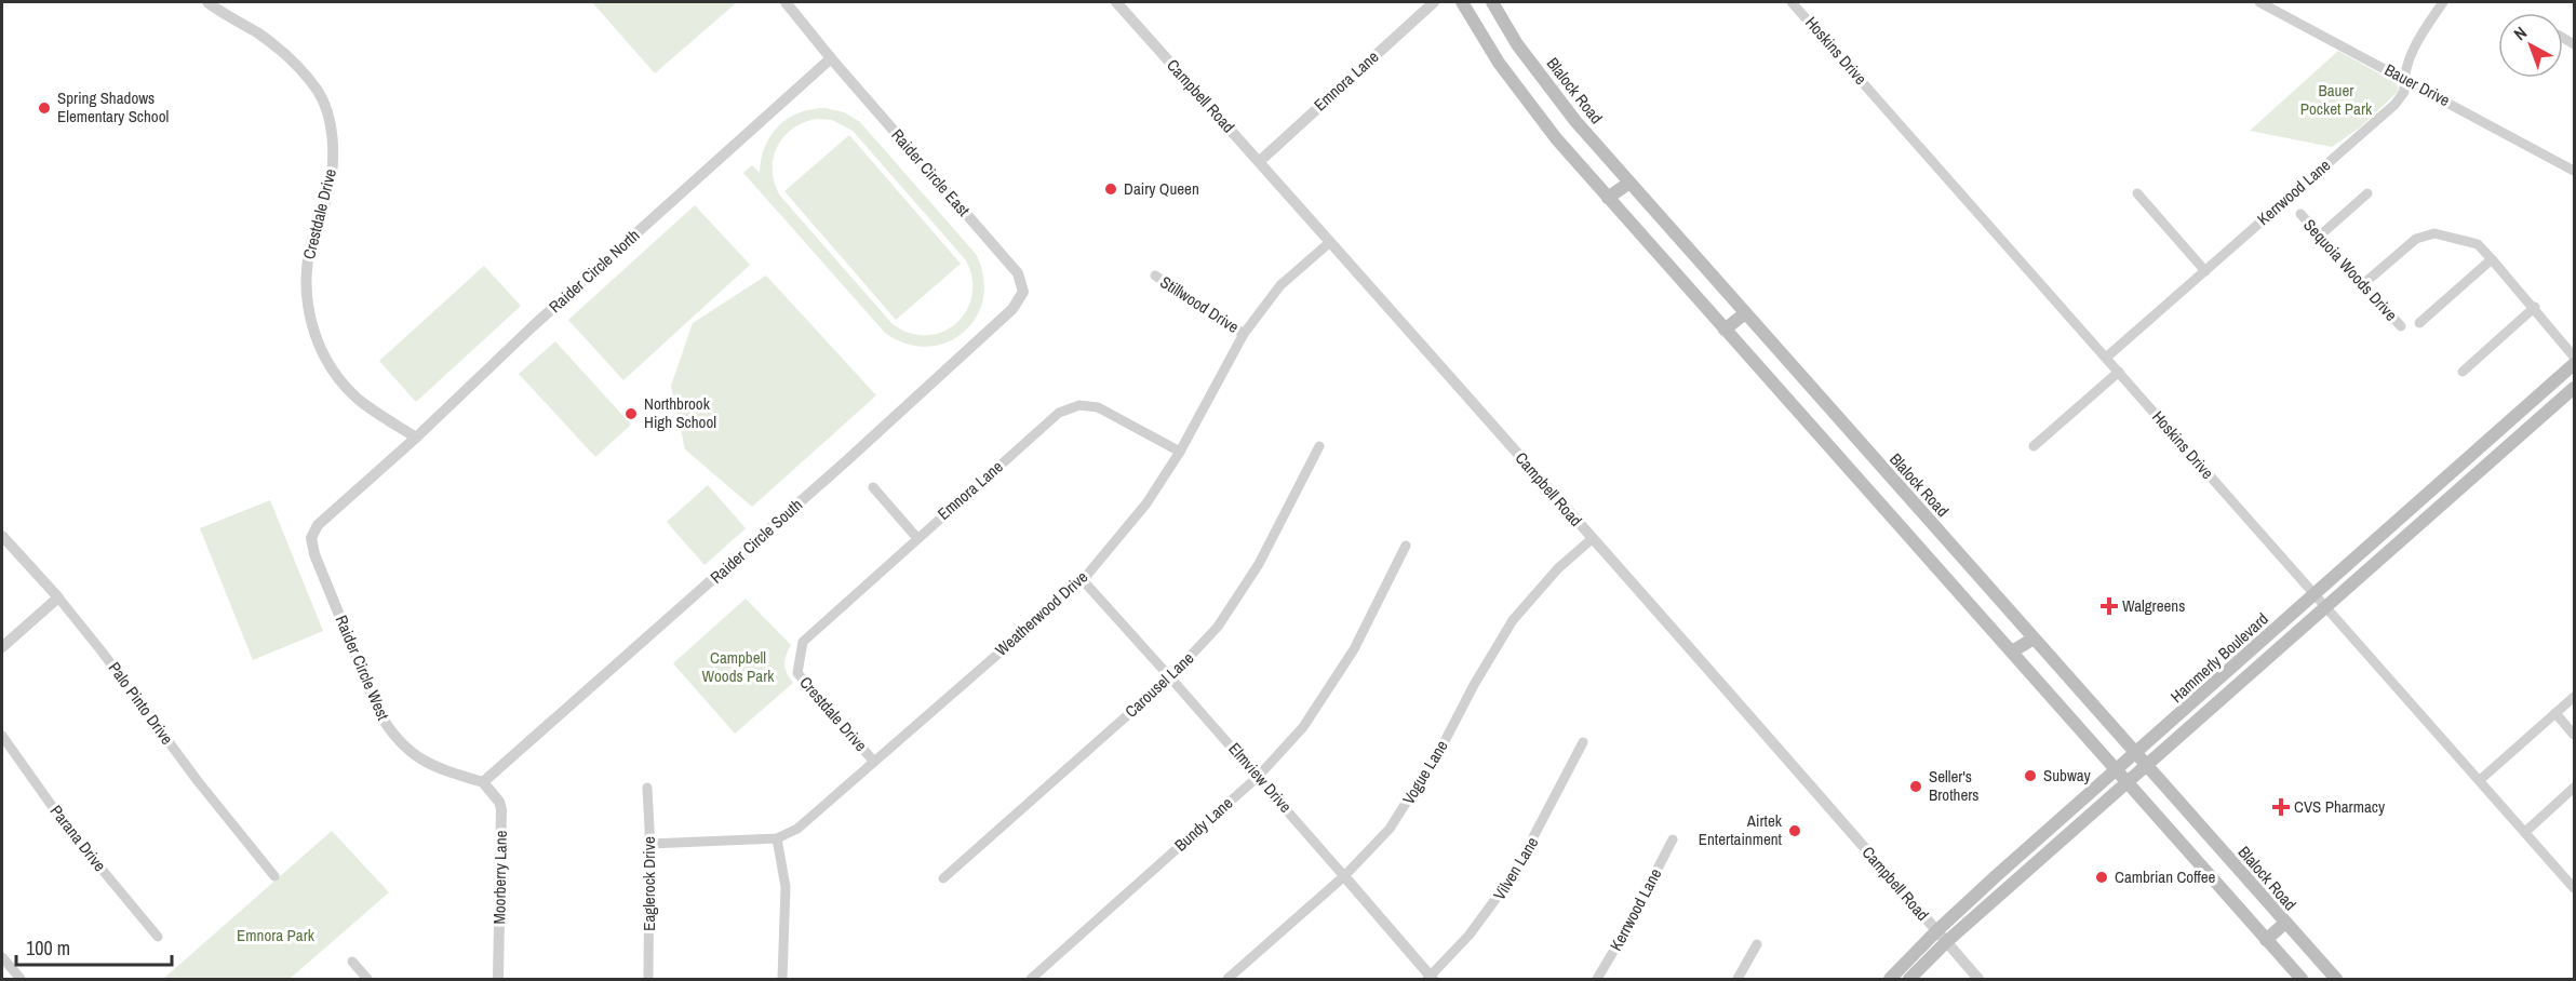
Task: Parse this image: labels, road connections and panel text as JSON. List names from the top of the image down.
{
  "streets": {
    "main road": ["Blalock Road", "Hammerly Boulevard"],
    "street": [
      "Hoskins Drive",
      "Emnora Lane",
      "Bauer Drive",
      "Campbell Road",
      "Raider Circle East",
      "Kerrwood Lane",
      "Crestdale Drive",
      "Sequoia Woods Drive",
      "Raider Circle North",
      "Stillwood Drive",
      "Raider Circle South",
      "Weatherwood Drive",
      "Raider Circle West",
      "Carousel Lane",
      "Palo Pinto Drive",
      "Vogue Lane",
      "Elmview Drive",
      "Bundy Lane",
      "Parana Drive",
      "Vilven Lane",
      "Moorberry Lane",
      "Eaglerock Drive"
    ]
  },
  "crossings": [
    ["Hoskins Drive", "Kerrwood Lane"],
    ["Hoskins Drive", "Hammerly Boulevard"],
    ["Emnora Lane", "Campbell Road"],
    ["Emnora Lane", "Crestdale Drive"],
    ["Emnora Lane", "Weatherwood Drive"],
    ["Bauer Drive", "Kerrwood Lane"],
    ["Blalock Road", "Hammerly Boulevard"],
    ["Campbell Road", "Weatherwood Drive"],
    ["Campbell Road", "Hammerly Boulevard"],
    ["Campbell Road", "Vogue Lane"],
    ["Raider Circle East", "Raider Circle North"],
    ["Raider Circle East", "Raider Circle South"],
    ["Crestdale Drive", "Raider Circle North"],
    ["Crestdale Drive", "Weatherwood Drive"],
    ["Raider Circle North", "Raider Circle West"],
    ["Stillwood Drive", "Weatherwood Drive"],
    ["Raider Circle South", "Raider Circle West"],
    ["Raider Circle South", "Moorberry Lane"],
    ["Weatherwood Drive", "Elmview Drive"],
    ["Weatherwood Drive", "Eaglerock Drive"],
    ["Raider Circle West", "Moorberry Lane"],
    ["Carousel Lane", "Elmview Drive"],
    ["Vogue Lane", "Elmview Drive"],
    ["Elmview Drive", "Bundy Lane"],
    ["Elmview Drive", "Vilven Lane"]
  ],
  "parks": ["Bauer Pocket Park", "Campbell Woods Park", "Emnora Park"],
  "places": {
    "other": [
      "Spring Shadows Elementary School",
      "Dairy Queen",
      "Northbrook High School",
      "Subway",
      "Seller's Brothers",
      "Airtek Entertainment",
      "Cambrian Coffee"
    ],
    "health": ["Walgreens", "CVS Pharmacy"]
  },
  "scale_bar": "100 m",
  "north": "top left"
}
